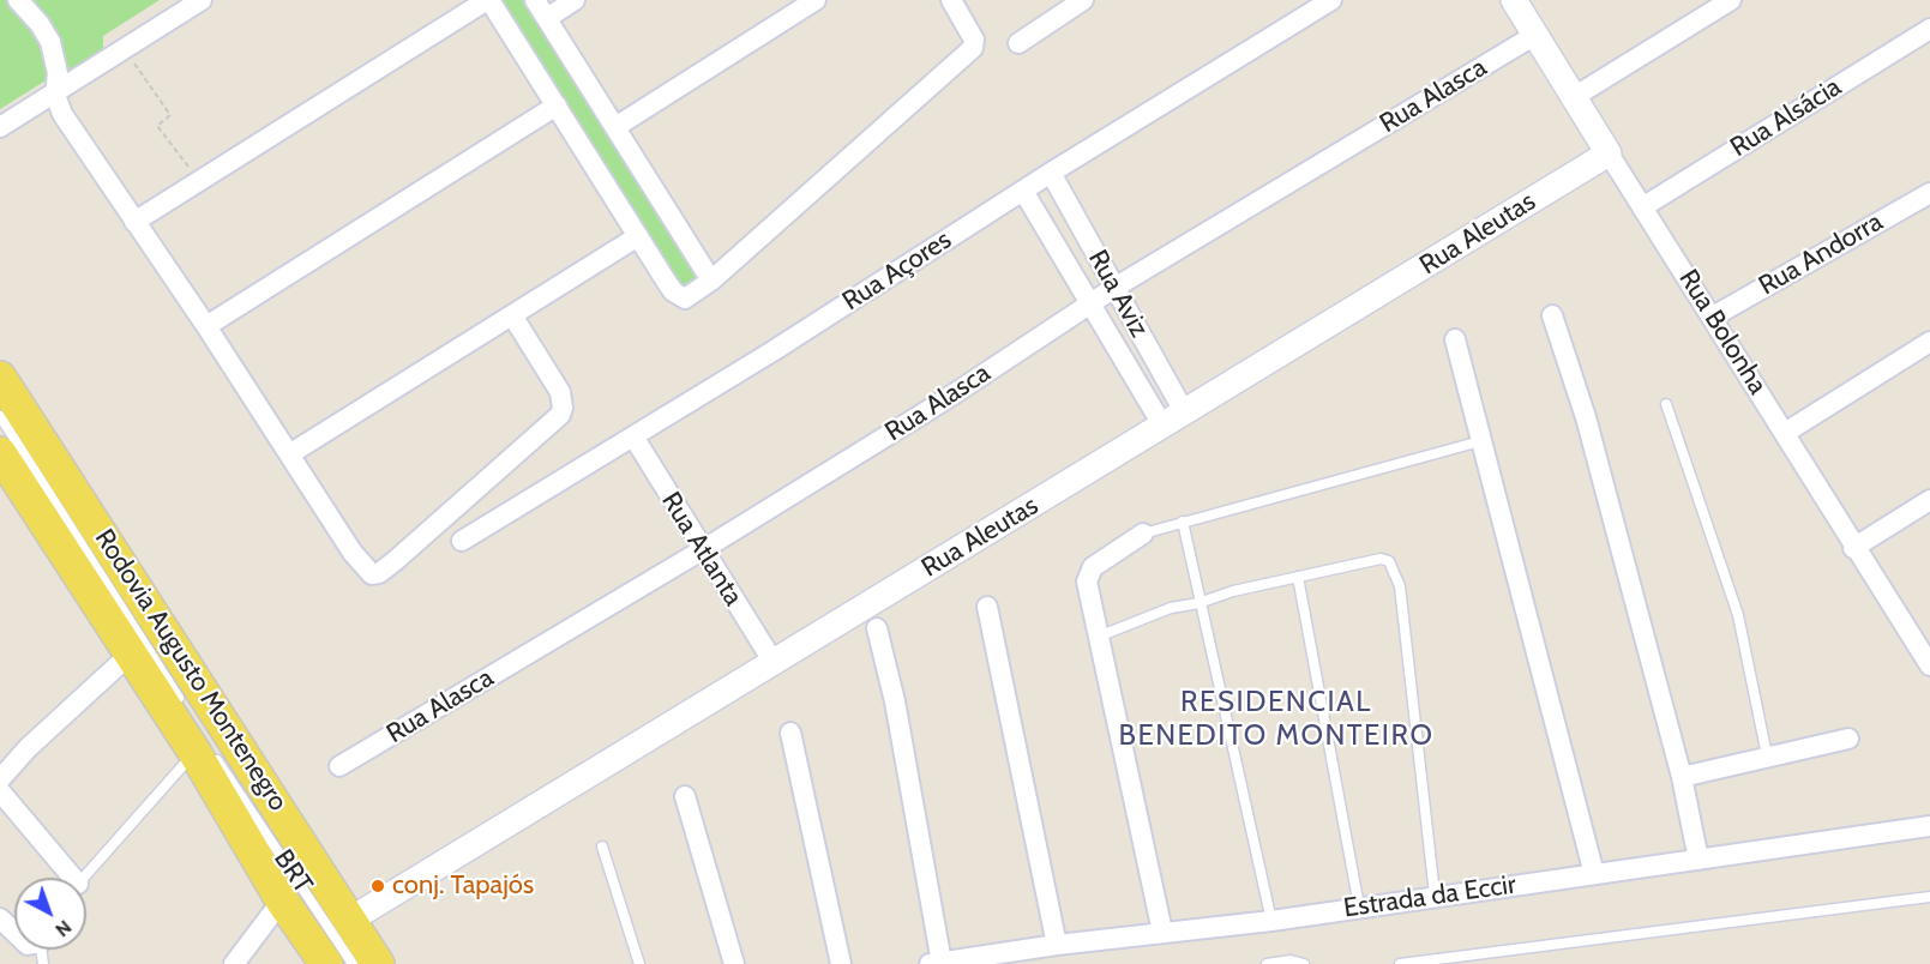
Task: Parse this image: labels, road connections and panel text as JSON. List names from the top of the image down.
{
  "streets": {
    "main road": ["Rodovia Augusto Montenegro"],
    "street": [
      "Rua Alasca",
      "Rua Alsácia",
      "Rua Aleutas",
      "Rua Andorra",
      "Rua Açores",
      "Rua Aviz",
      "Rua Bolonha",
      "Rua Atlanta",
      "Estrada da Eccir"
    ],
    "lane": ["BRT"]
  },
  "crossings": [
    ["Rua Alasca", "Rua Aviz"],
    ["Rua Alasca", "Rua Bolonha"],
    ["Rua Alasca", "Rua Atlanta"],
    ["Rua Alsácia", "Rua Bolonha"],
    ["Rua Aleutas", "Rua Aviz"],
    ["Rua Aleutas", "Rua Bolonha"],
    ["Rua Aleutas", "Rua Atlanta"],
    ["Rua Aleutas", "Rodovia Augusto Montenegro"],
    ["Rua Andorra", "Rua Bolonha"],
    ["Rua Açores", "Rua Aviz"],
    ["Rua Açores", "Rua Atlanta"],
    ["Rodovia Augusto Montenegro", "BRT"]
  ],
  "districts": ["RESIDENCIAL BENEDITO MONTEIRO"],
  "places": ["conj. Tapajós"],
  "north": "bottom right"
}
